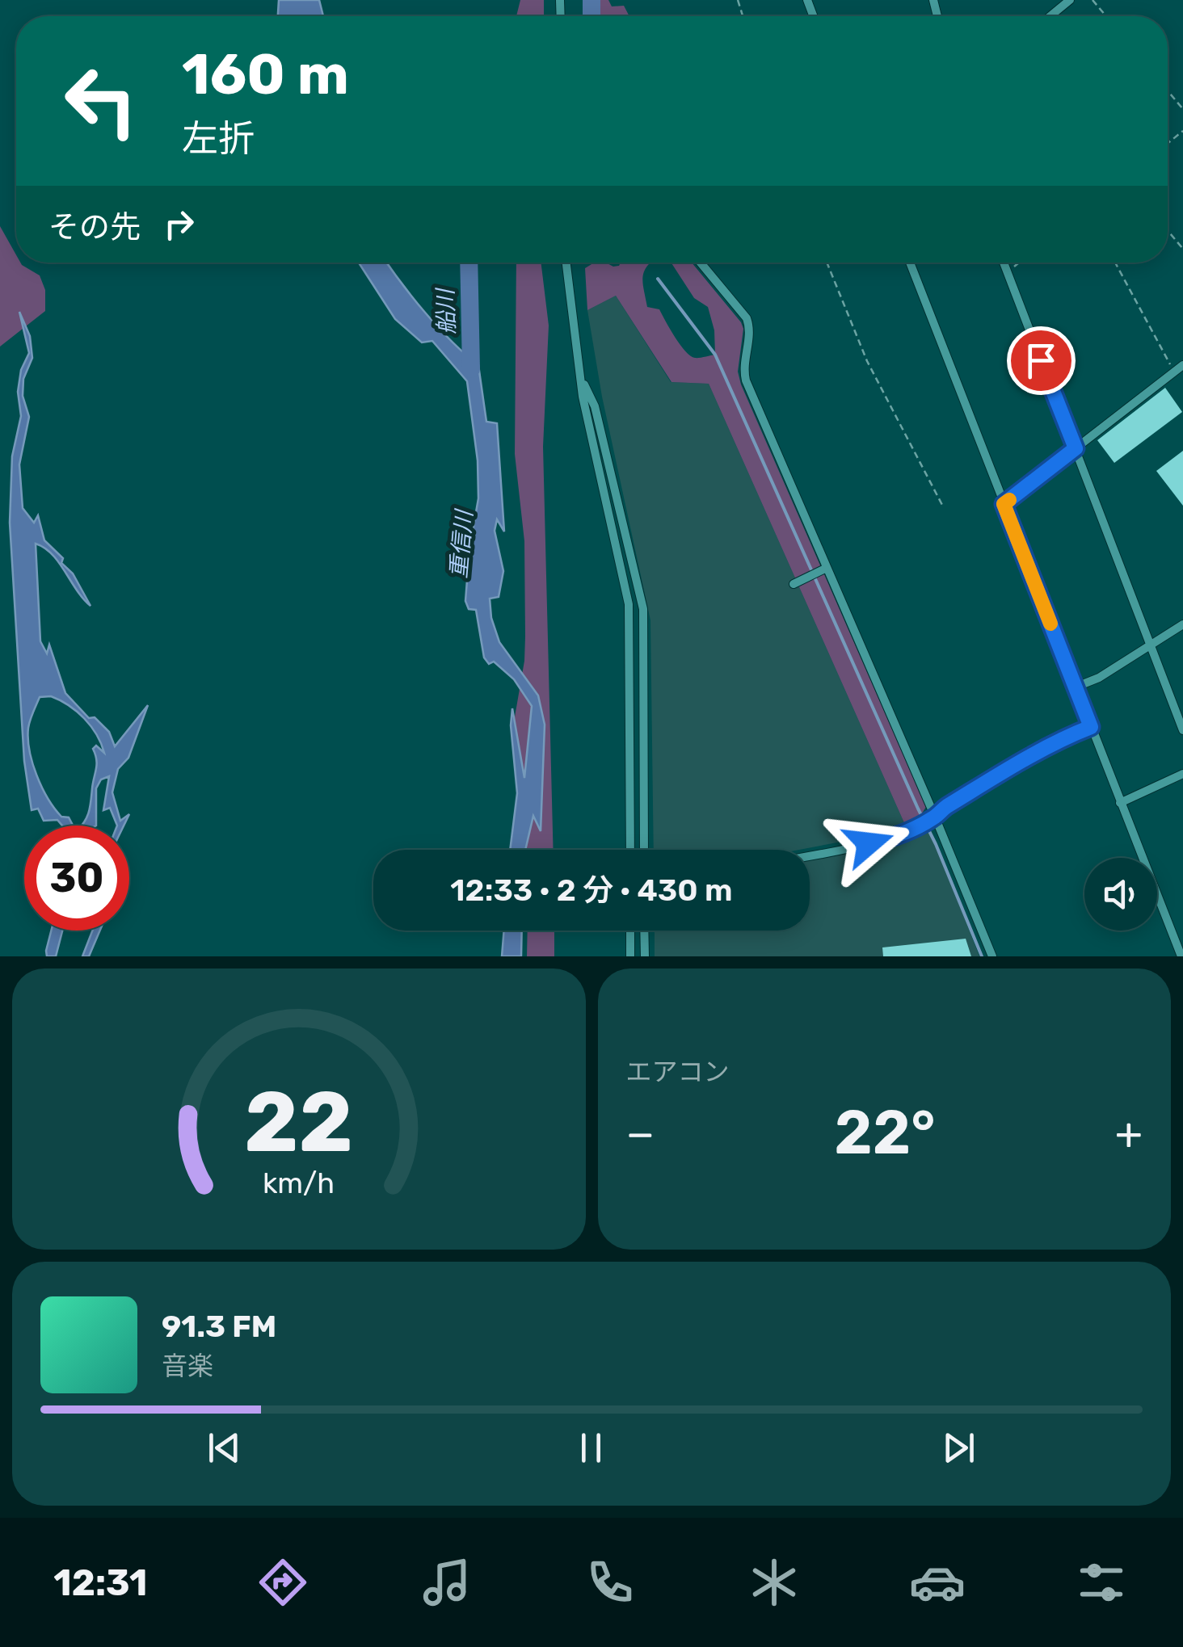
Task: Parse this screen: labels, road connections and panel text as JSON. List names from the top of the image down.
{
  "water": ["船川", "重信川"],
  "page": {
    "turn": ["160 m", "左折"],
    "then": "その先",
    "limit": "30",
    "trip": "12:33 · 2 分 · 430 m",
    "tile": "エアコン",
    "heat": ["−", "22°", "+"],
    "song": ["91.3 FM", "音楽"],
    "tabs": "12:31",
    "gauge": ["22", "km/h"]
  }
}
